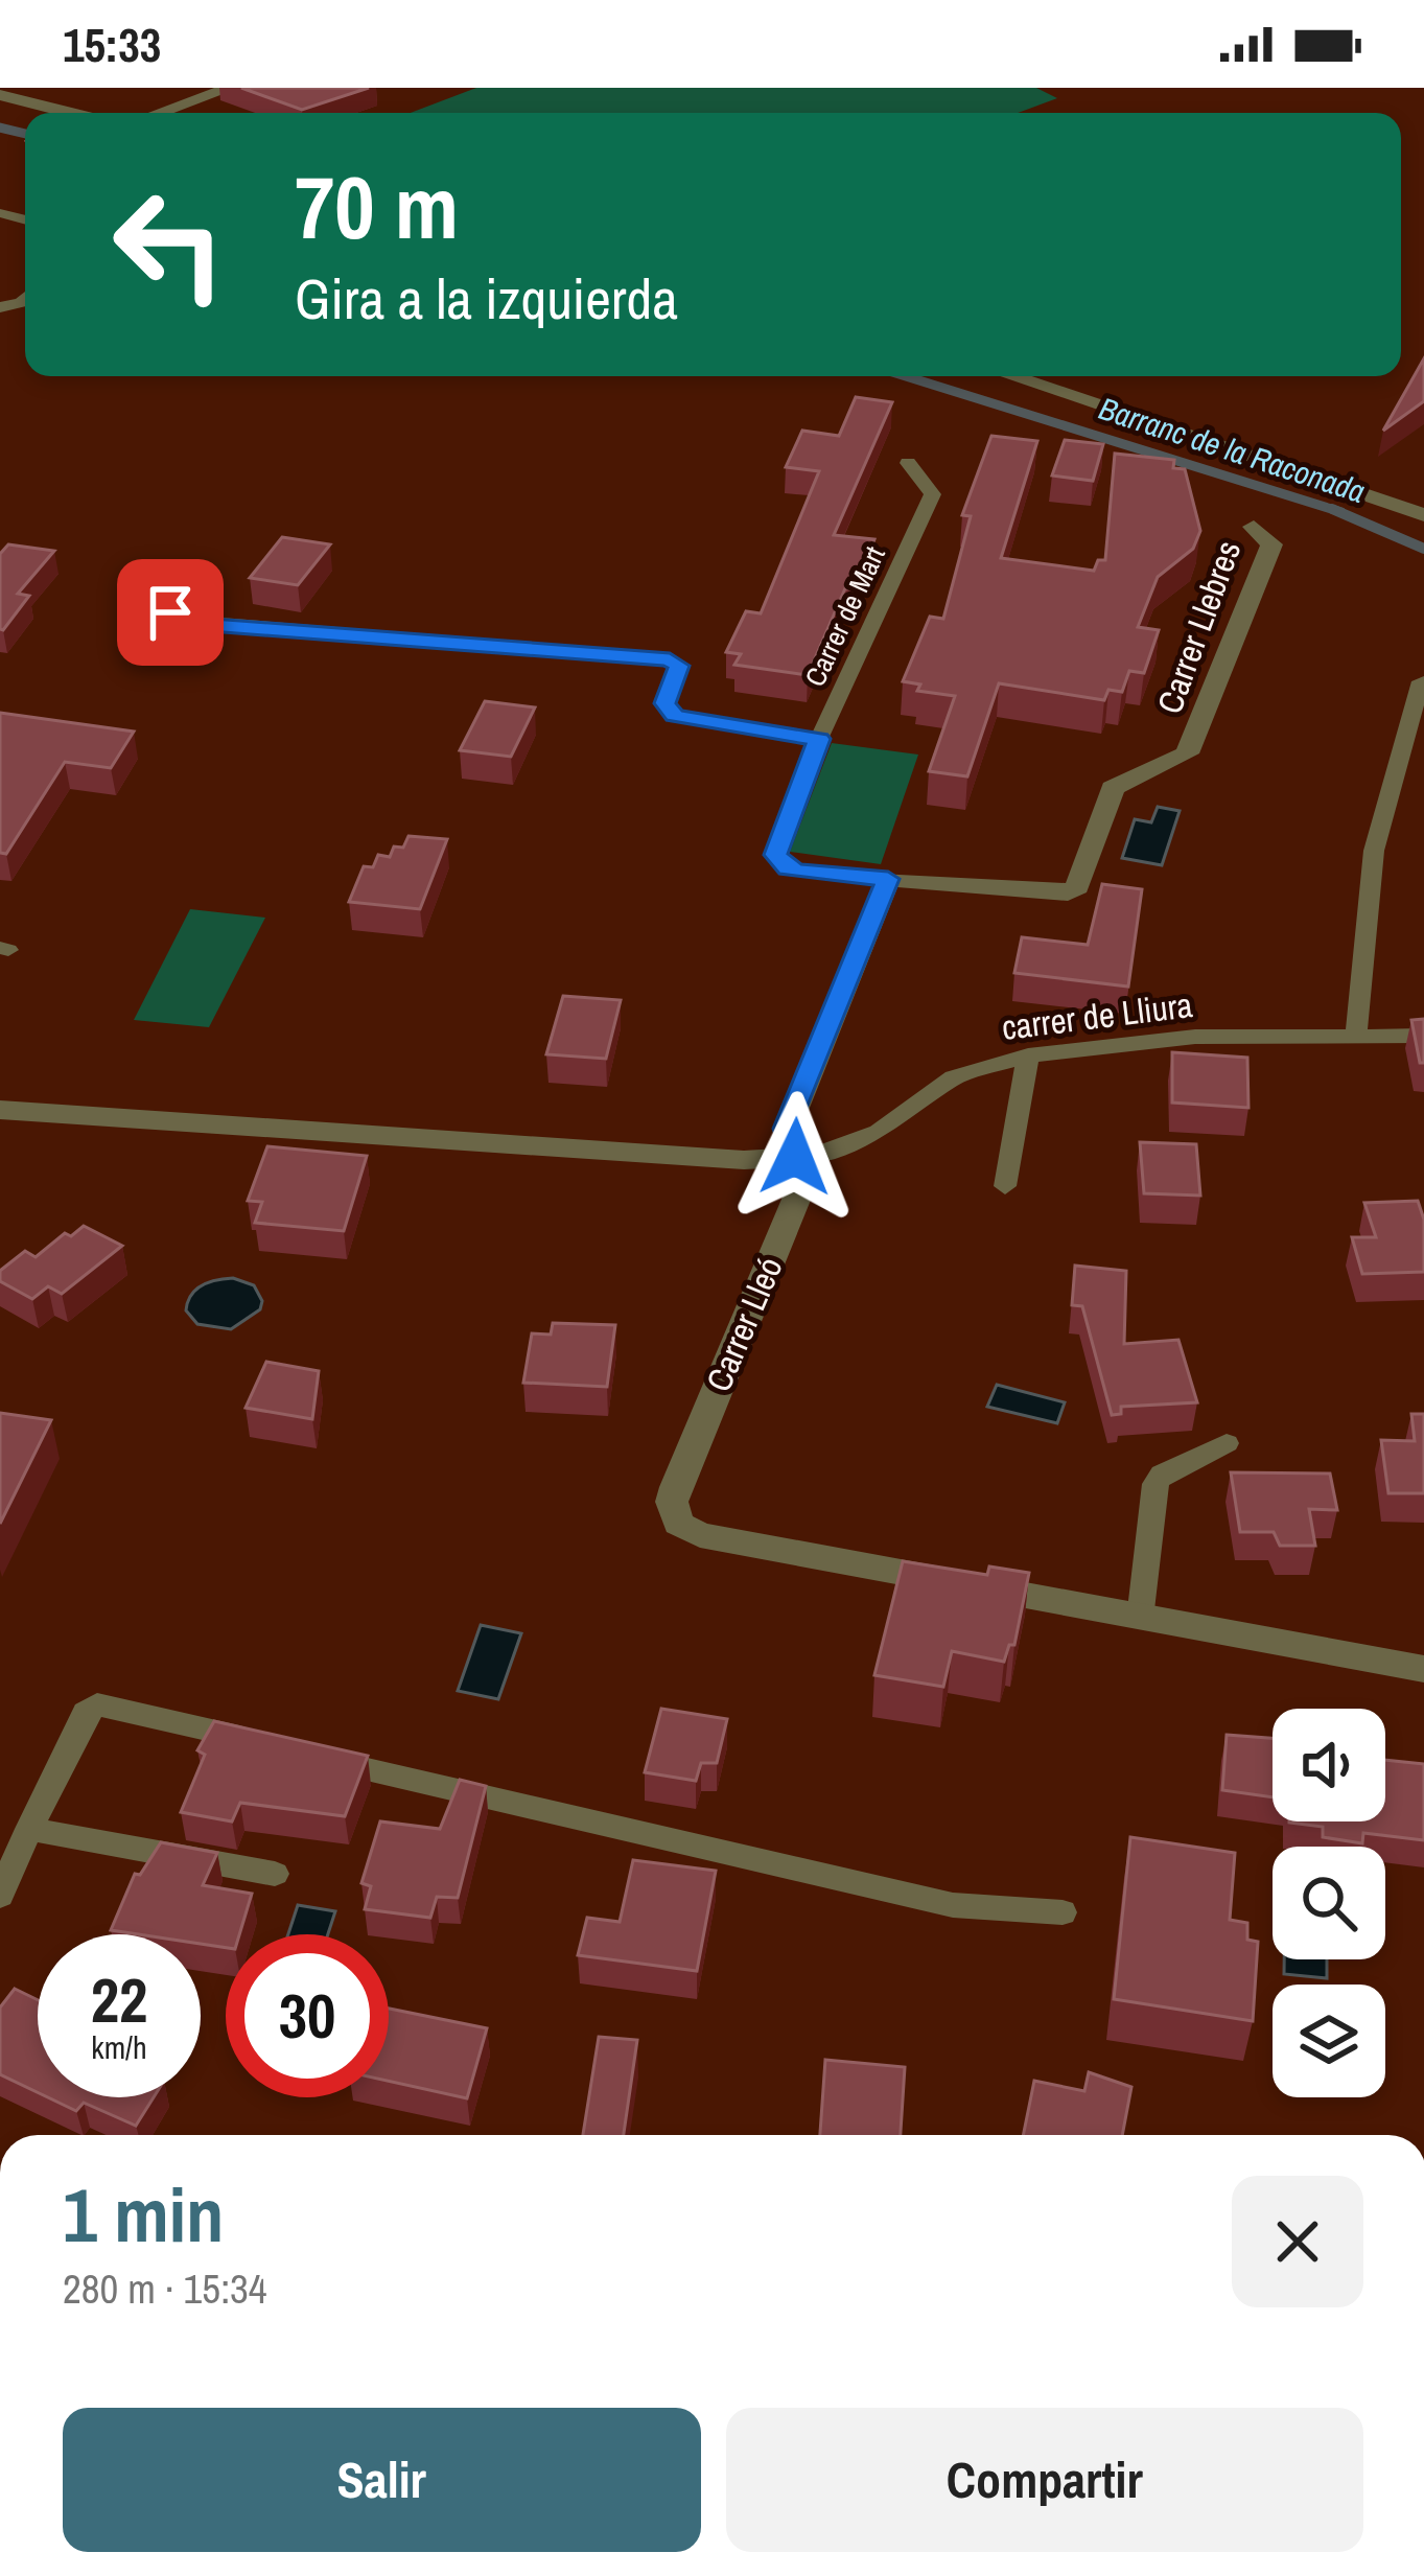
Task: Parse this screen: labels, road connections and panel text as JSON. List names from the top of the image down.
{
  "streets": {
    "street": ["Carrer Llebres", "Carrer Lleó"],
    "lane": ["Carrer de Mart", "carrer de Lliura"]
  },
  "crossings": [
    ["Carrer de Mart", "Carrer Llebres"],
    ["carrer de Lliura", "Carrer Lleó"]
  ],
  "water": ["Barranc de la Raconada"],
  "page": {
    "status": "15:33",
    "turn": ["70 m", "Gira a la izquierda"],
    "speed": "22 km/h",
    "limit": "30",
    "heading": ["1 min", "280 m · 15:34"],
    "buttons": ["Salir", "Compartir"]
  }
}
